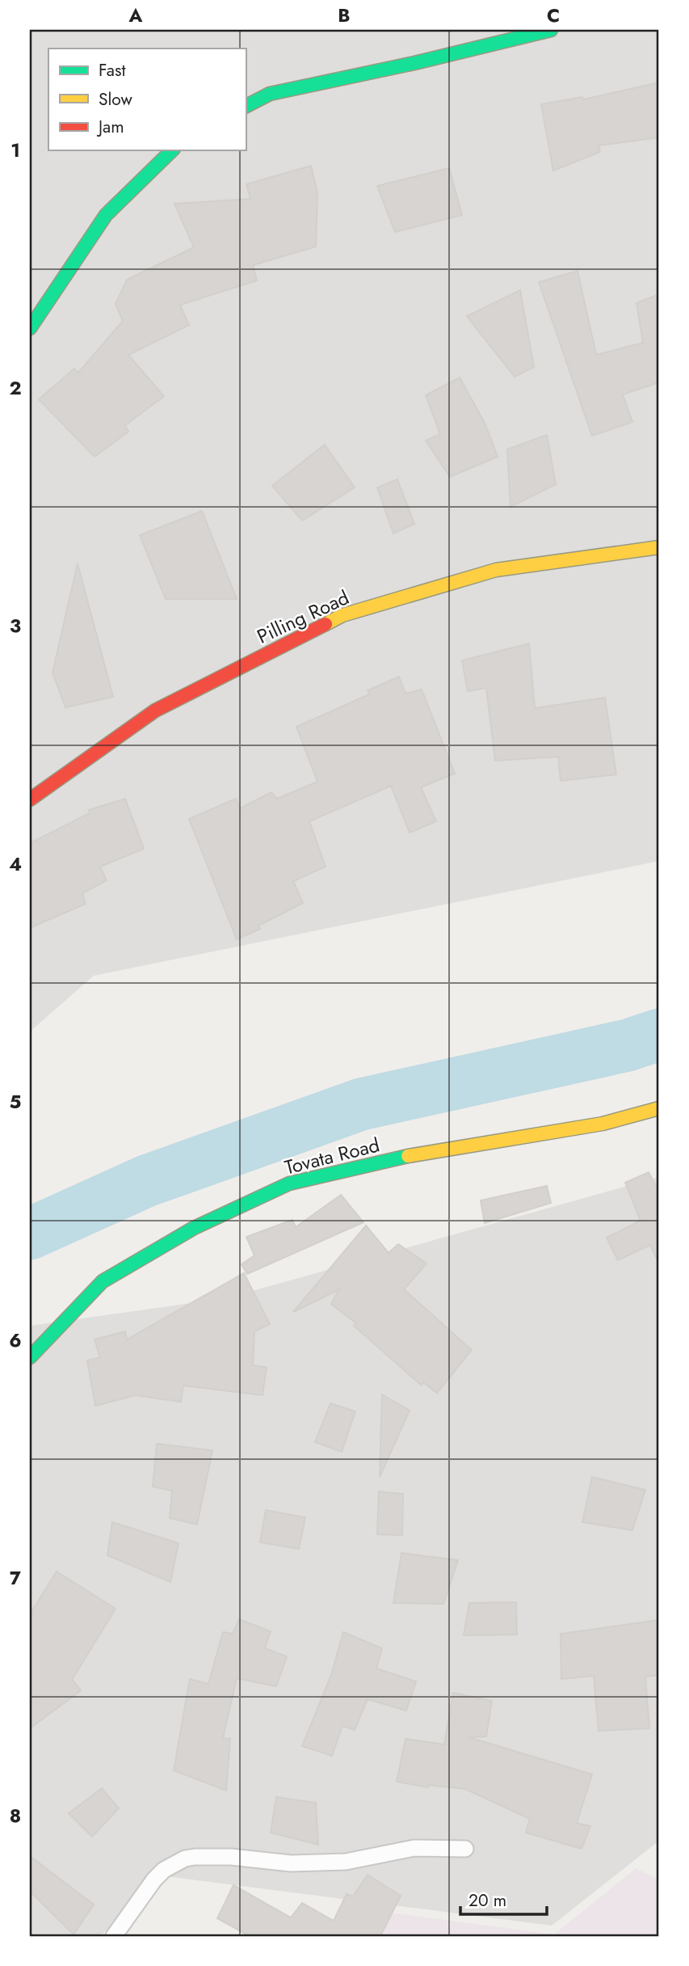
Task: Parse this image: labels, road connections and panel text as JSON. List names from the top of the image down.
{
  "streets": {
    "street": ["Pilling Road", "Tovata Road"]
  },
  "legend": ["Fast", "Slow", "Jam"],
  "scale_bar": "20 m",
  "grid": {
    "columns": ["A", "B", "C"],
    "rows": [
      "1",
      "2",
      "3",
      "4",
      "5",
      "6",
      "7",
      "8"
    ]
  }
}
